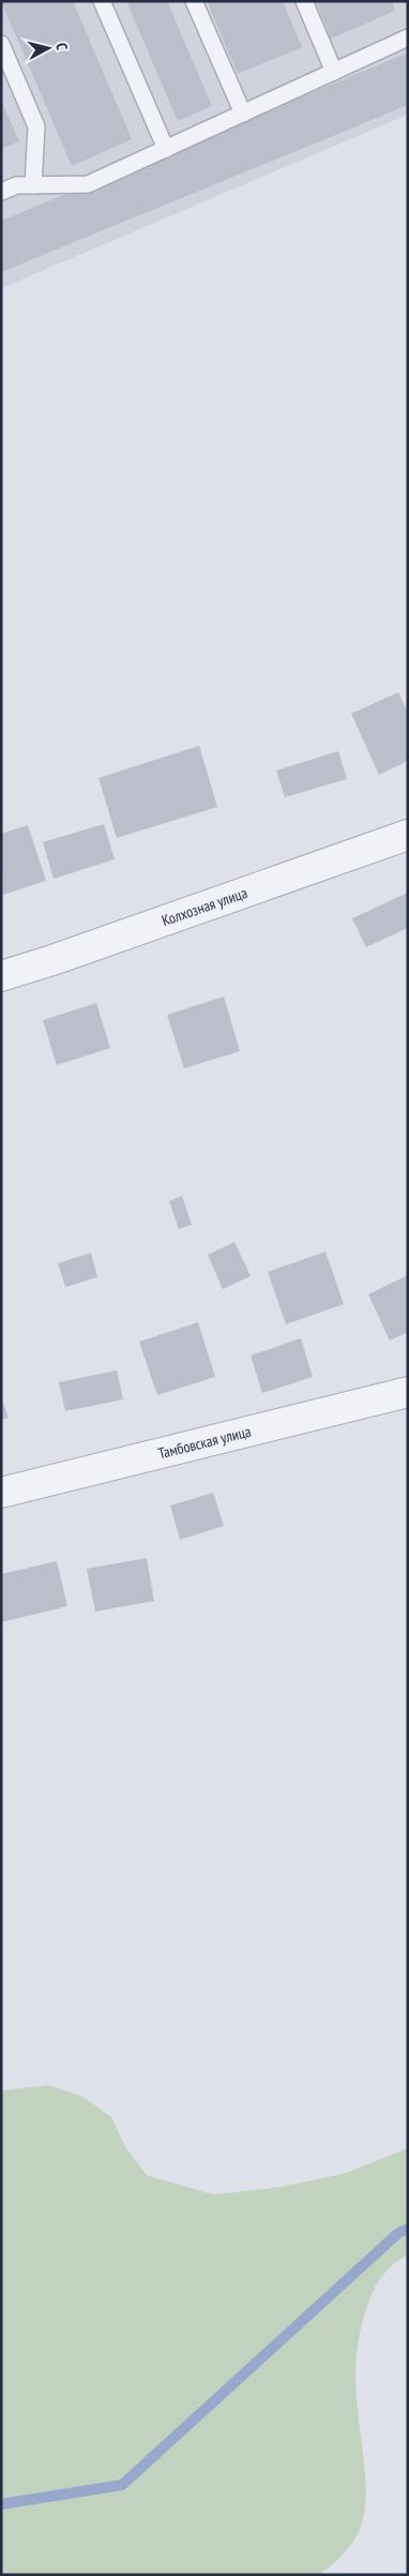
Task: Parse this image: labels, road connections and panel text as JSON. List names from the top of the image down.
{
  "streets": {
    "street": ["Колхозная улица", "Тамбовская улица"]
  },
  "north": "right"
}
